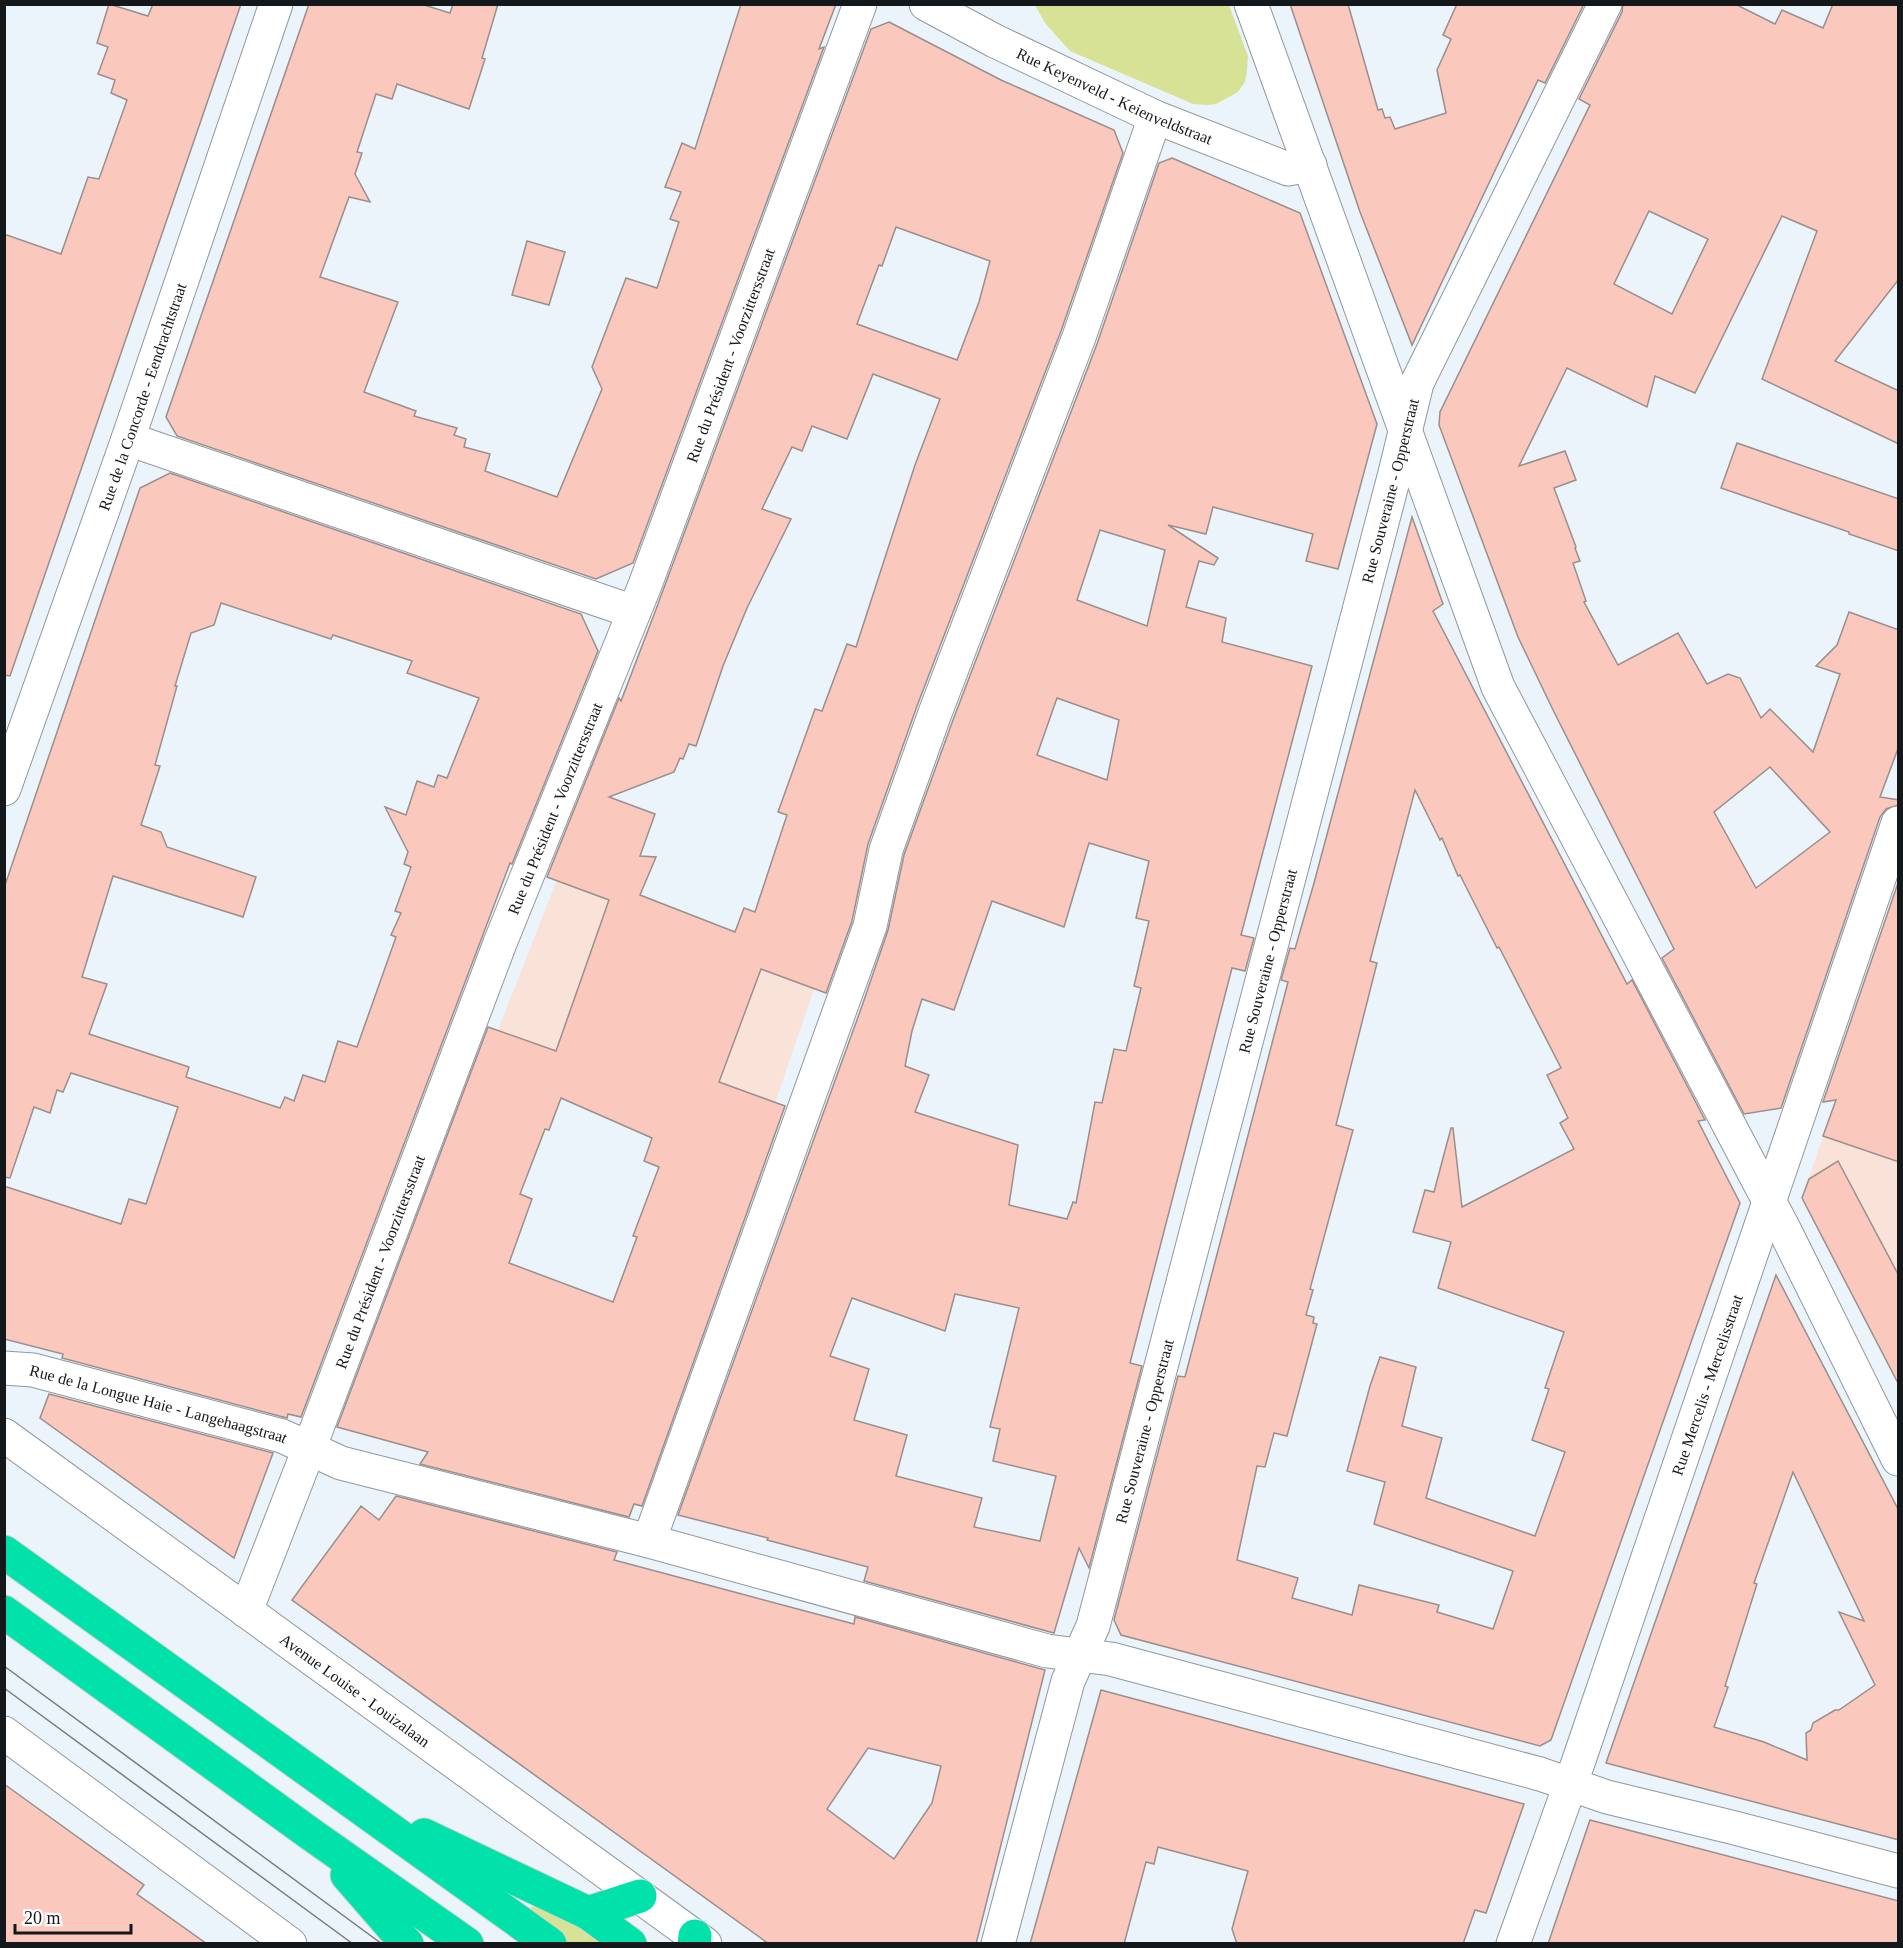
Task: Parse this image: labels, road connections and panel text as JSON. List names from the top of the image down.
{
  "streets": {
    "street": [
      "Rue Keyenveld - Keienveldstraat",
      "Rue du Président - Voorzittersstraat",
      "Rue de la Concorde - Eendrachtstraat",
      "Rue Souveraine - Opperstraat",
      "Rue Mercelis - Mercelisstraat",
      "Rue de la Longue Haie - Langehaagstraat",
      "Avenue Louise - Louizalaan"
    ]
  },
  "crossings": [
    ["Rue du Président - Voorzittersstraat", "Rue de la Longue Haie - Langehaagstraat"],
    ["Rue du Président - Voorzittersstraat", "Avenue Louise - Louizalaan"],
    ["Rue Souveraine - Opperstraat", "Rue de la Longue Haie - Langehaagstraat"],
    ["Rue Mercelis - Mercelisstraat", "Rue de la Longue Haie - Langehaagstraat"]
  ],
  "scale_bar": "20 m"
}
